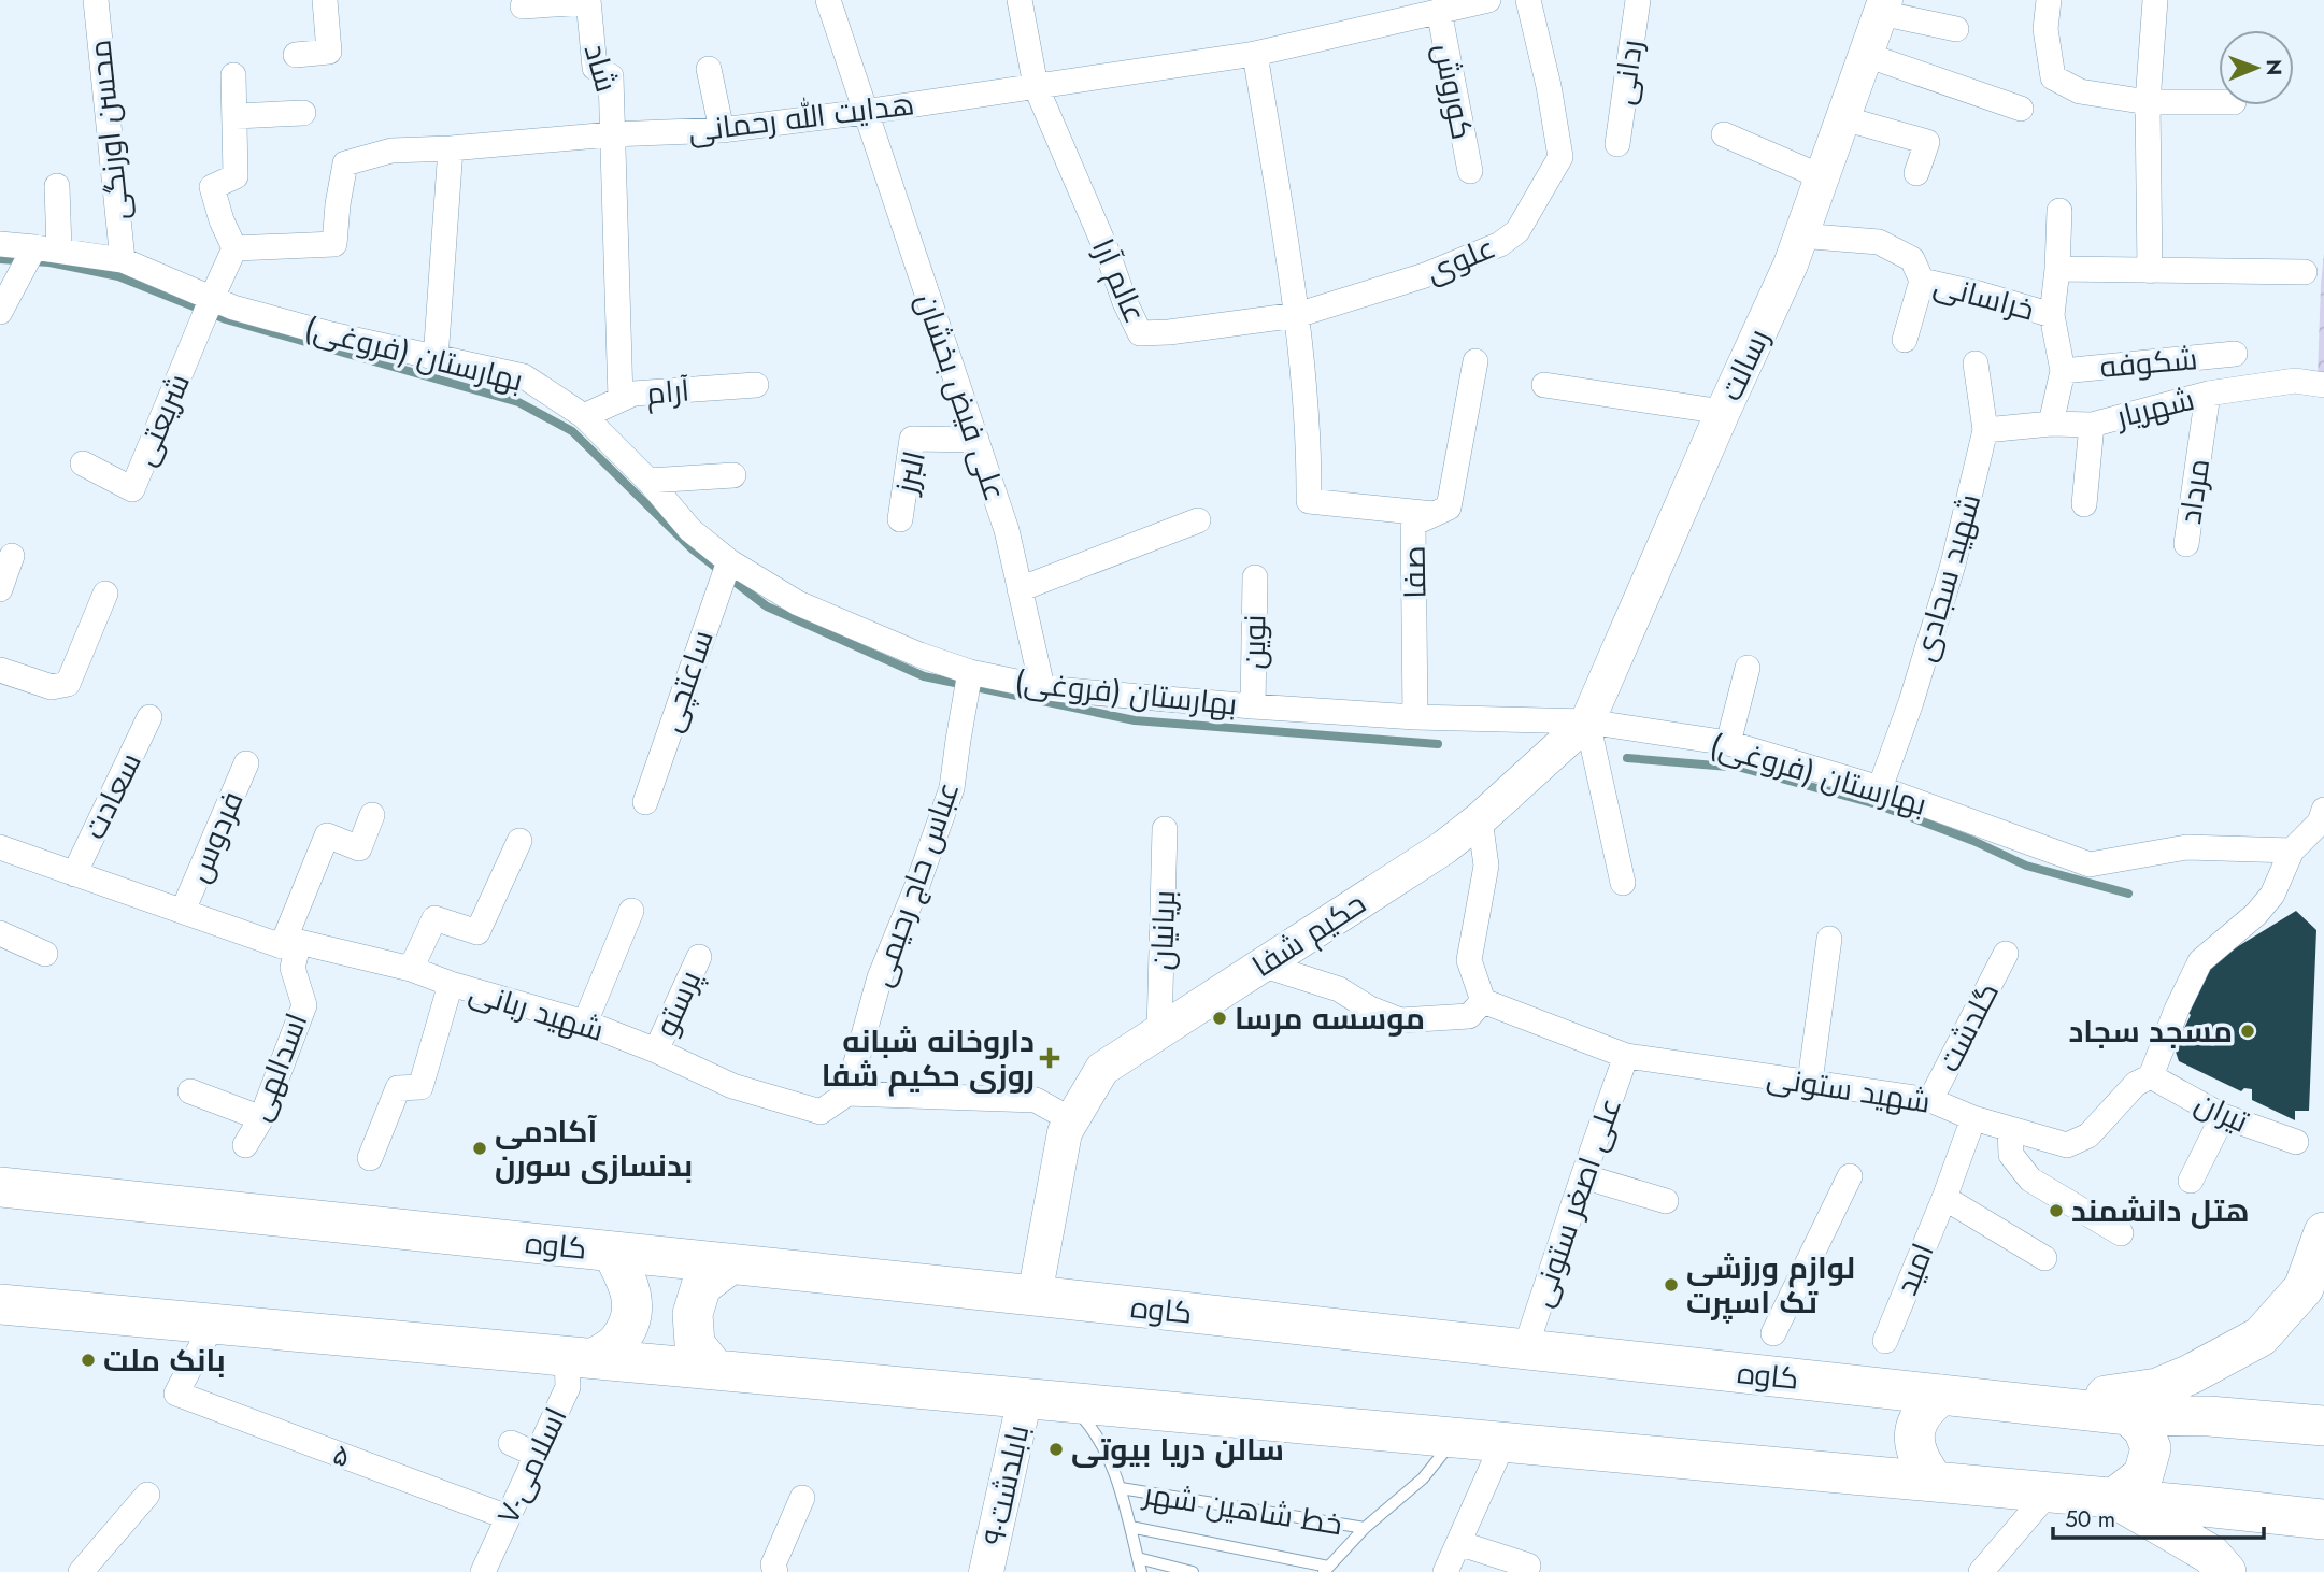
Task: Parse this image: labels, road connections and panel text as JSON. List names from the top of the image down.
{
  "streets": {
    "main road": ["کاوه"],
    "street": [
      "شاد",
      "ردانی",
      "کوروش",
      "هدایت الله رحمانی",
      "محسن اورنگی",
      "علوی",
      "عالم آرا",
      "خراسانی",
      "بهارستان (فروغی)",
      "شکوفه",
      "رسالت",
      "آرام",
      "علی فیض بخشان",
      "شهریار",
      "شریعتی",
      "البرز",
      "مرداد",
      "صفا",
      "شهید سجادی",
      "نوین",
      "ساعتچی",
      "سعادت",
      "فردوس",
      "عباس حاج رحیمی",
      "بریانیان",
      "حکیم شفا",
      "پرستو",
      "شهید ربانی",
      "گلدشت",
      "اسدالهی",
      "شهید ستونی",
      "تیران",
      "علی اصغر ستونی",
      "امید",
      "۵",
      "۷-اسلامی",
      "۹-بابلدشت"
    ],
    "lane": ["خط شاهین شهر"]
  },
  "crossings": [
    ["شاد", "هدایت الله رحمانی"],
    ["کوروش", "هدایت الله رحمانی"],
    ["هدایت الله رحمانی", "عالم آرا"],
    ["هدایت الله رحمانی", "علی فیض بخشان"],
    ["محسن اورنگی", "بهارستان (فروغی)"],
    ["علوی", "عالم آرا"],
    ["خراسانی", "رسالت"],
    ["بهارستان (فروغی)", "رسالت"],
    ["بهارستان (فروغی)", "آرام"],
    ["بهارستان (فروغی)", "علی فیض بخشان"],
    ["بهارستان (فروغی)", "شریعتی"],
    ["بهارستان (فروغی)", "صفا"],
    ["بهارستان (فروغی)", "شهید سجادی"],
    ["بهارستان (فروغی)", "نوین"],
    ["بهارستان (فروغی)", "ساعتچی"],
    ["بهارستان (فروغی)", "عباس حاج رحیمی"],
    ["بهارستان (فروغی)", "حکیم شفا"],
    ["رسالت", "حکیم شفا"],
    ["علی فیض بخشان", "البرز"],
    ["شهریار", "مرداد"],
    ["شهریار", "شهید سجادی"],
    ["سعادت", "شهید ربانی"],
    ["فردوس", "شهید ربانی"],
    ["عباس حاج رحیمی", "شهید ربانی"],
    ["بریانیان", "حکیم شفا"],
    ["حکیم شفا", "کاوه"],
    ["پرستو", "شهید ربانی"],
    ["شهید ربانی", "اسدالهی"],
    ["گلدشت", "شهید ستونی"],
    ["شهید ستونی", "تیران"],
    ["شهید ستونی", "علی اصغر ستونی"],
    ["شهید ستونی", "امید"],
    ["علی اصغر ستونی", "کاوه"],
    ["۵", "۷-اسلامی"]
  ],
  "places": {
    "other": [
      "موسسه مرسا",
      "مسجد سجاد",
      "آکادمی بدنسازی سورن",
      "هتل دانشمند",
      "لوازم ورزشی تک اسپرت",
      "بانک ملت",
      "سالن دریا بیوتی"
    ],
    "health": ["داروخانه شبانه‌ روزی حکیم شفا"]
  },
  "scale_bar": "50 m",
  "north": "right"
}
